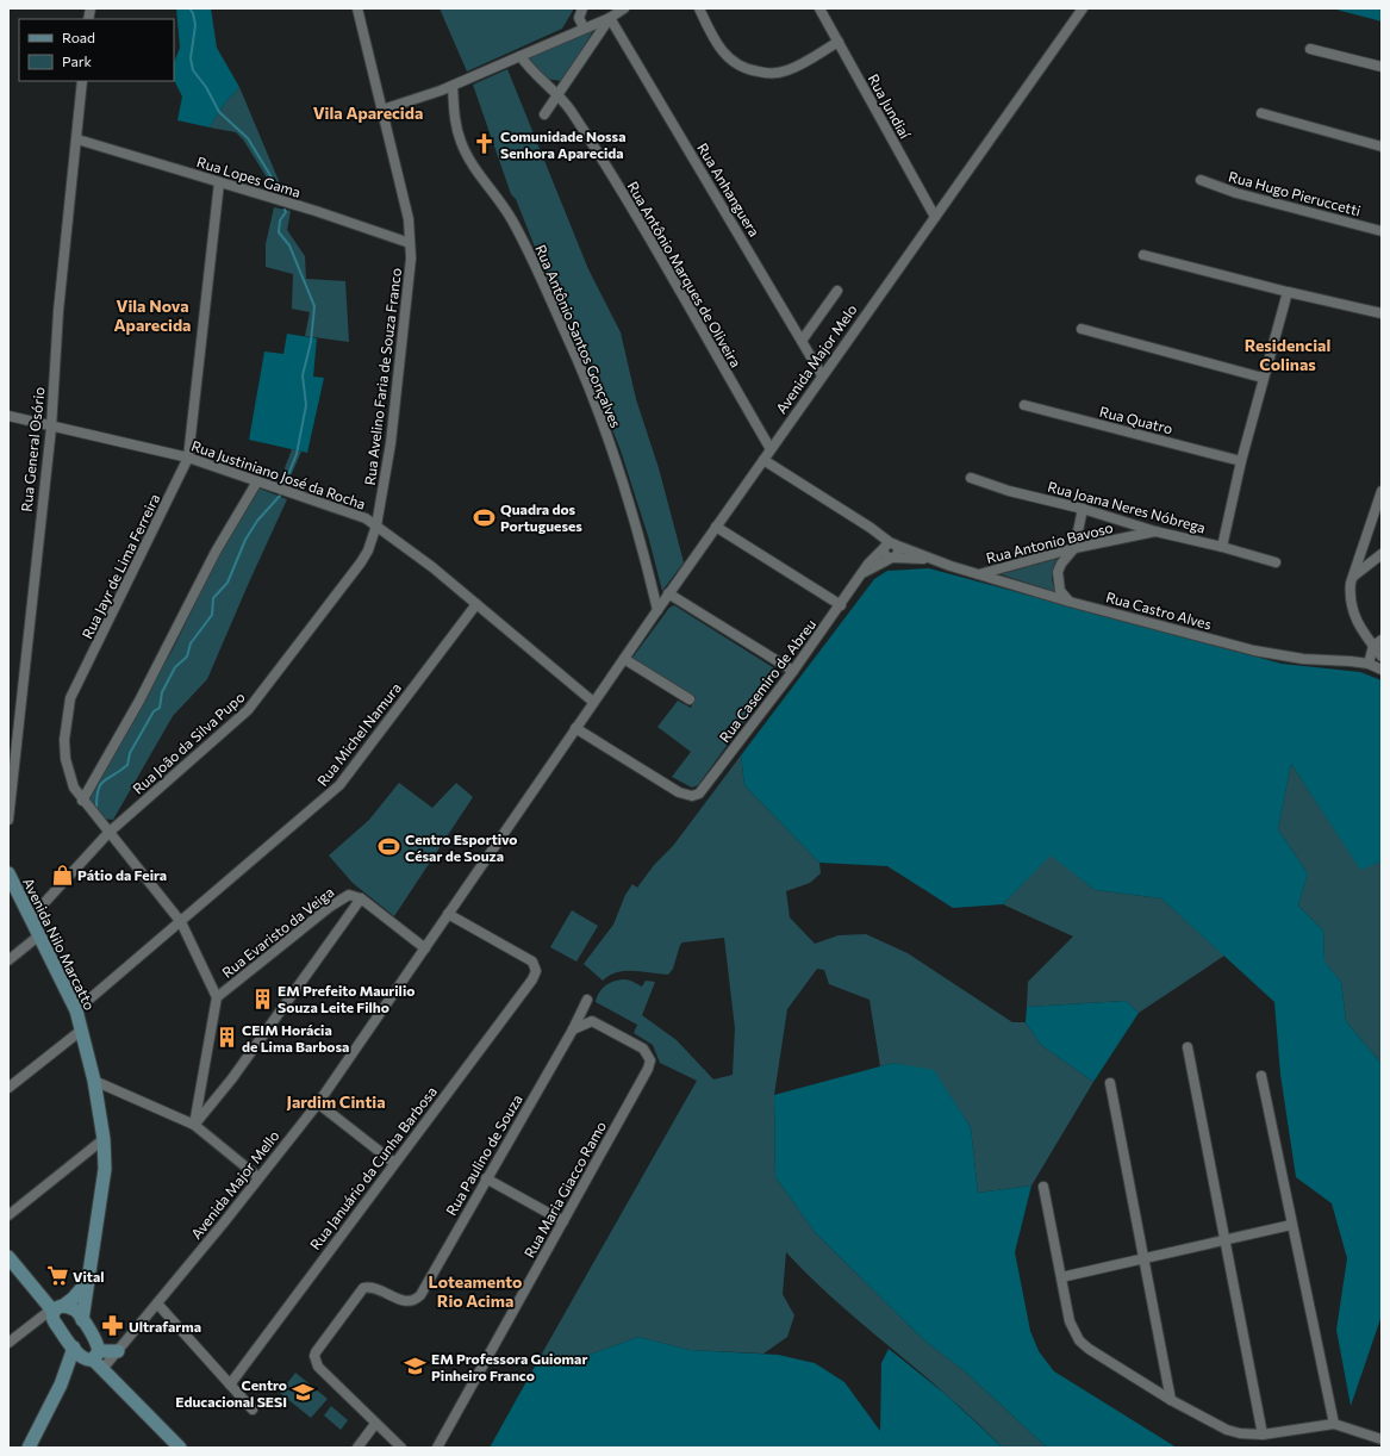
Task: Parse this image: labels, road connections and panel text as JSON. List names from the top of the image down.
{
  "streets": {
    "street": [
      "Rua Jundiaí",
      "Rua Lopes Gama",
      "Rua Anhanguera",
      "Rua Hugo Pieruccetti",
      "Rua Antônio Marques de Oliveira",
      "Rua Antônio Santos Gonçalves",
      "Avenida Major Melo",
      "Rua Avelino Faria de Souza Franco",
      "Rua Quatro",
      "Rua General Osório",
      "Rua Justiniano José da Rocha",
      "Rua Joana Neres Nóbrega",
      "Rua Antonio Bavoso",
      "Rua Jayr de Lima Ferreira",
      "Rua Castro Alves",
      "Rua Casemiro de Abreu",
      "Rua Michel Namura",
      "Rua João da Silva Pupo",
      "Rua Evaristo da Veiga",
      "Avenida Nilo Marcatto",
      "Rua Paulino de Souza",
      "Rua Januário da Cunha Barbosa",
      "Avenida Major Mello",
      "Rua Maria Giacco Ramo"
    ]
  },
  "crossings": [
    ["Rua Jundiaí", "Avenida Major Melo"],
    ["Rua Lopes Gama", "Rua Avelino Faria de Souza Franco"],
    ["Rua Lopes Gama", "Rua General Osório"],
    ["Rua Lopes Gama", "Rua Jayr de Lima Ferreira"],
    ["Rua Anhanguera", "Avenida Major Melo"],
    ["Rua Antônio Marques de Oliveira", "Avenida Major Melo"],
    ["Rua Antônio Santos Gonçalves", "Avenida Major Melo"],
    ["Avenida Major Melo", "Rua Justiniano José da Rocha"],
    ["Avenida Major Melo", "Rua Castro Alves"],
    ["Avenida Major Melo", "Rua Casemiro de Abreu"],
    ["Avenida Major Melo", "Avenida Major Mello"],
    ["Rua Avelino Faria de Souza Franco", "Rua Justiniano José da Rocha"],
    ["Rua Avelino Faria de Souza Franco", "Rua João da Silva Pupo"],
    ["Rua General Osório", "Rua Justiniano José da Rocha"],
    ["Rua Justiniano José da Rocha", "Rua Jayr de Lima Ferreira"],
    ["Rua Justiniano José da Rocha", "Rua Michel Namura"],
    ["Rua Justiniano José da Rocha", "Rua João da Silva Pupo"],
    ["Rua Joana Neres Nóbrega", "Rua Antonio Bavoso"],
    ["Rua Antonio Bavoso", "Rua Castro Alves"],
    ["Rua Jayr de Lima Ferreira", "Rua Michel Namura"],
    ["Rua Jayr de Lima Ferreira", "Rua João da Silva Pupo"],
    ["Rua Jayr de Lima Ferreira", "Rua Evaristo da Veiga"],
    ["Rua Castro Alves", "Rua Casemiro de Abreu"],
    ["Rua Casemiro de Abreu", "Avenida Major Mello"],
    ["Rua Michel Namura", "Avenida Nilo Marcatto"],
    ["Rua João da Silva Pupo", "Avenida Nilo Marcatto"],
    ["Rua Paulino de Souza", "Rua Maria Giacco Ramo"],
    ["Rua Januário da Cunha Barbosa", "Avenida Major Mello"]
  ],
  "districts": [
    "Vila Aparecida",
    "Vila Nova Aparecida",
    "Residencial Colinas",
    "Jardim Cintia",
    "Loteamento Rio Acima"
  ],
  "places": {
    "church": ["Comunidade Nossa Senhora Aparecida"],
    "sports": ["Quadra dos Portugueses", "Centro Esportivo César de Souza"],
    "shop": ["Pátio da Feira"],
    "building": ["EM Prefeito Maurilio Souza Leite Filho", "CEIM Horácia de Lima Barbosa"],
    "supermarket": ["Vital"],
    "pharmacy": ["Ultrafarma"],
    "school or university": ["EM Professora Guiomar Pinheiro Franco", "Centro Educacional SESI"]
  },
  "legend": ["Road", "Park"]
}
